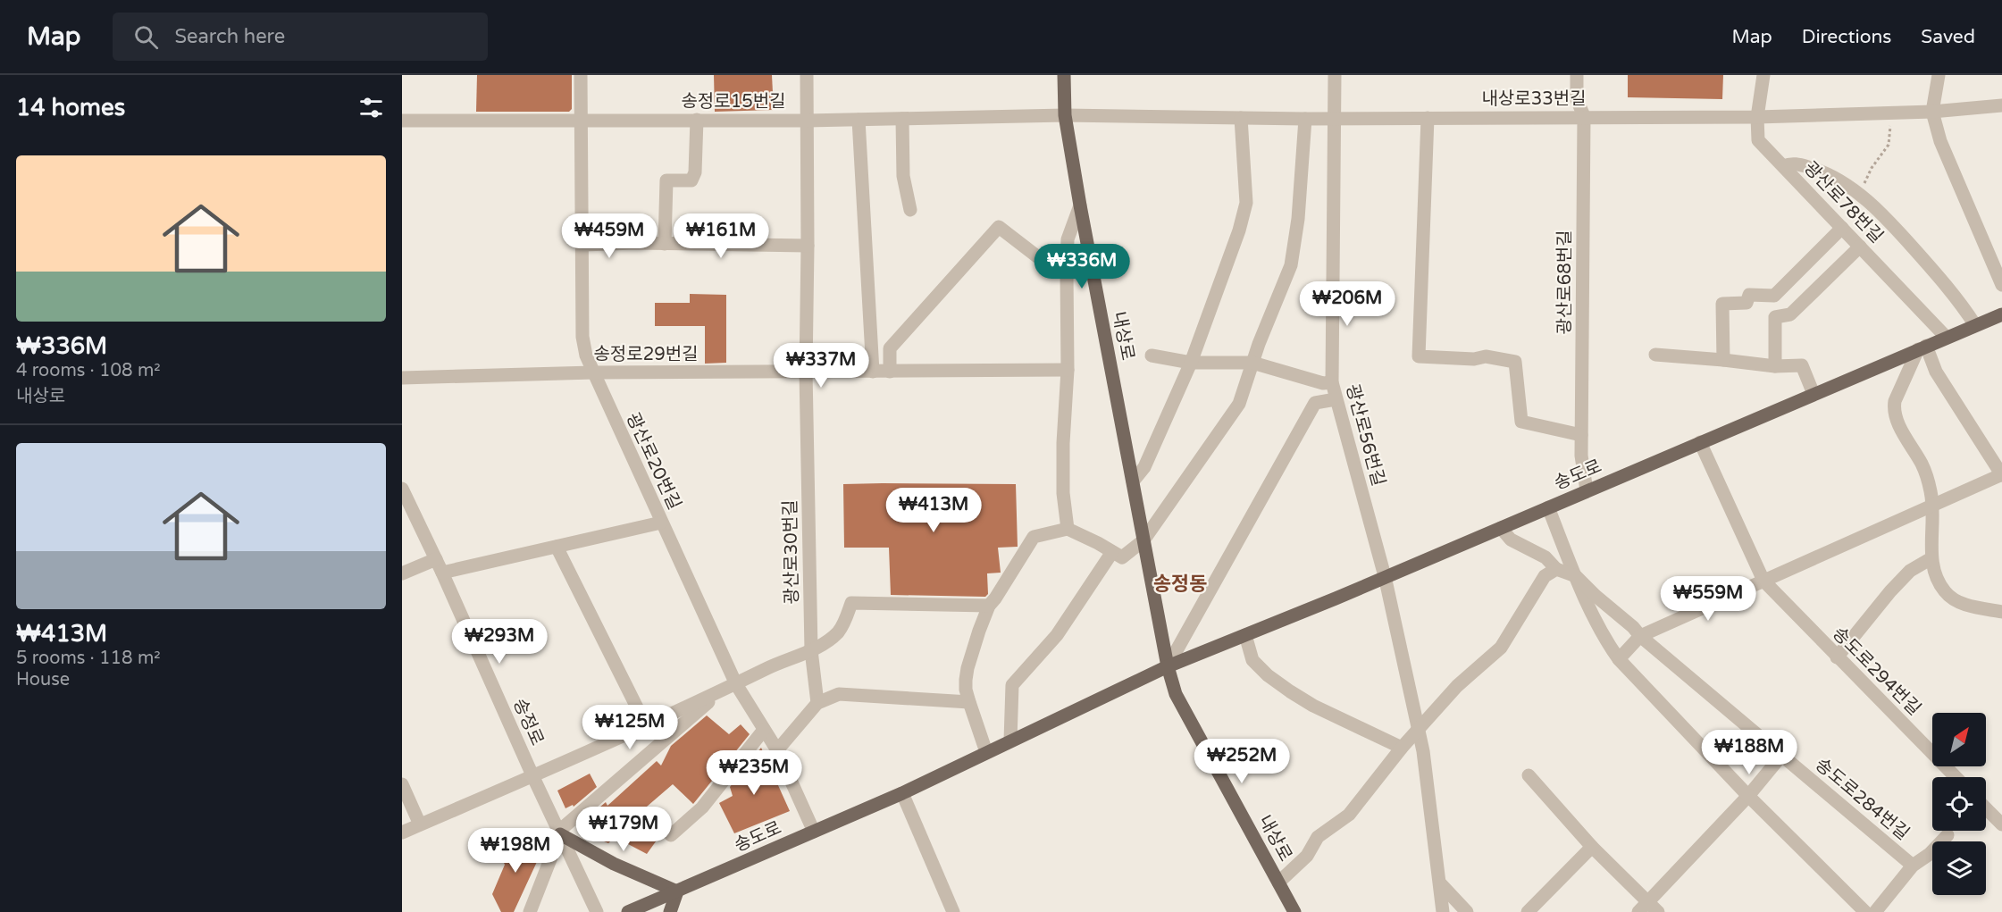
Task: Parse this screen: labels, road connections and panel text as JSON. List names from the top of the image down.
{
  "streets": {
    "main road": ["내상로", "송도로"],
    "street": [
      "내상로33번길",
      "송정로15번길",
      "광산로78번길",
      "광산로68번길",
      "송정로29번길",
      "광산로56번길",
      "광산로20번길",
      "광산로30번길",
      "송도로294번길",
      "송정로",
      "송도로284번길"
    ]
  },
  "crossings": [
    ["내상로33번길", "송정로15번길"],
    ["내상로33번길", "광산로78번길"],
    ["내상로33번길", "광산로68번길"],
    ["내상로33번길", "내상로"],
    ["내상로33번길", "광산로56번길"],
    ["송정로15번길", "내상로"],
    ["송정로15번길", "광산로20번길"],
    ["송정로15번길", "광산로30번길"],
    ["광산로78번길", "송도로"],
    ["광산로68번길", "송도로"],
    ["내상로", "송도로"],
    ["송정로29번길", "광산로20번길"],
    ["송정로29번길", "광산로30번길"],
    ["광산로56번길", "송도로"],
    ["광산로20번길", "송도로"],
    ["송도로", "송도로294번길"]
  ],
  "districts": ["송정동"],
  "north": "top right",
  "page": {
    "header": "Map",
    "search": "Search here",
    "nav": ["Map", "Directions", "Saved"],
    "heading": "14 homes",
    "list": [
      {
        "name": "₩336M",
        "note": "4 rooms · 108 m² · 내상로"
      },
      {
        "name": "₩413M",
        "note": "5 rooms · 118 m² · House"
      }
    ],
    "price": [
      "₩459M",
      "₩161M",
      "₩336M",
      "₩206M",
      "₩337M",
      "₩413M",
      "₩559M",
      "₩293M",
      "₩125M",
      "₩188M",
      "₩252M",
      "₩235M",
      "₩179M",
      "₩198M"
    ]
  }
}
